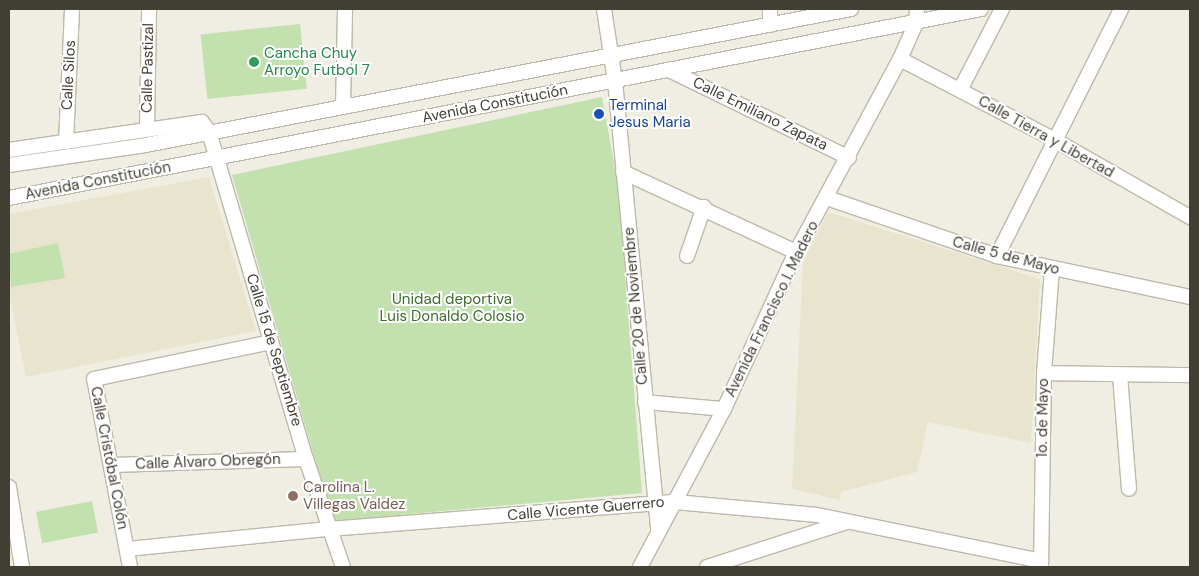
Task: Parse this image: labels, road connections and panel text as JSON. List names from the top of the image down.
{
  "streets": {
    "street": [
      "Calle Pastizal",
      "Calle Silos",
      "Avenida Constitución",
      "Calle Emiliano Zapata",
      "Calle Tierra y Libertad",
      "Calle 5 de Mayo",
      "Calle 20 de Noviembre",
      "Avenida Francisco I. Madero",
      "Calle 15 de Septiembre",
      "1o. de Mayo",
      "Calle Cristóbal Colón",
      "Calle Álvaro Obregón",
      "Calle Vicente Guerrero"
    ]
  },
  "crossings": [
    ["Avenida Constitución", "Calle Emiliano Zapata"],
    ["Avenida Constitución", "Calle 20 de Noviembre"],
    ["Avenida Constitución", "Avenida Francisco I. Madero"],
    ["Avenida Constitución", "Calle 15 de Septiembre"],
    ["Calle Emiliano Zapata", "Avenida Francisco I. Madero"],
    ["Calle Tierra y Libertad", "Avenida Francisco I. Madero"],
    ["Calle 5 de Mayo", "Avenida Francisco I. Madero"],
    ["Calle 5 de Mayo", "1o. de Mayo"],
    ["Calle 20 de Noviembre", "Avenida Francisco I. Madero"],
    ["Calle 20 de Noviembre", "Calle Vicente Guerrero"],
    ["Avenida Francisco I. Madero", "Calle Vicente Guerrero"],
    ["Calle 15 de Septiembre", "Calle Cristóbal Colón"],
    ["Calle 15 de Septiembre", "Calle Álvaro Obregón"],
    ["Calle 15 de Septiembre", "Calle Vicente Guerrero"],
    ["1o. de Mayo", "Calle Vicente Guerrero"],
    ["Calle Cristóbal Colón", "Calle Álvaro Obregón"],
    ["Calle Cristóbal Colón", "Calle Vicente Guerrero"]
  ],
  "parks": ["Unidad deportiva Luis Donaldo Colosio"],
  "places": ["Cancha Chuy Arroyo Futbol 7", "Terminal Jesus Maria", "Carolina L. Villegas Valdez"]
}
